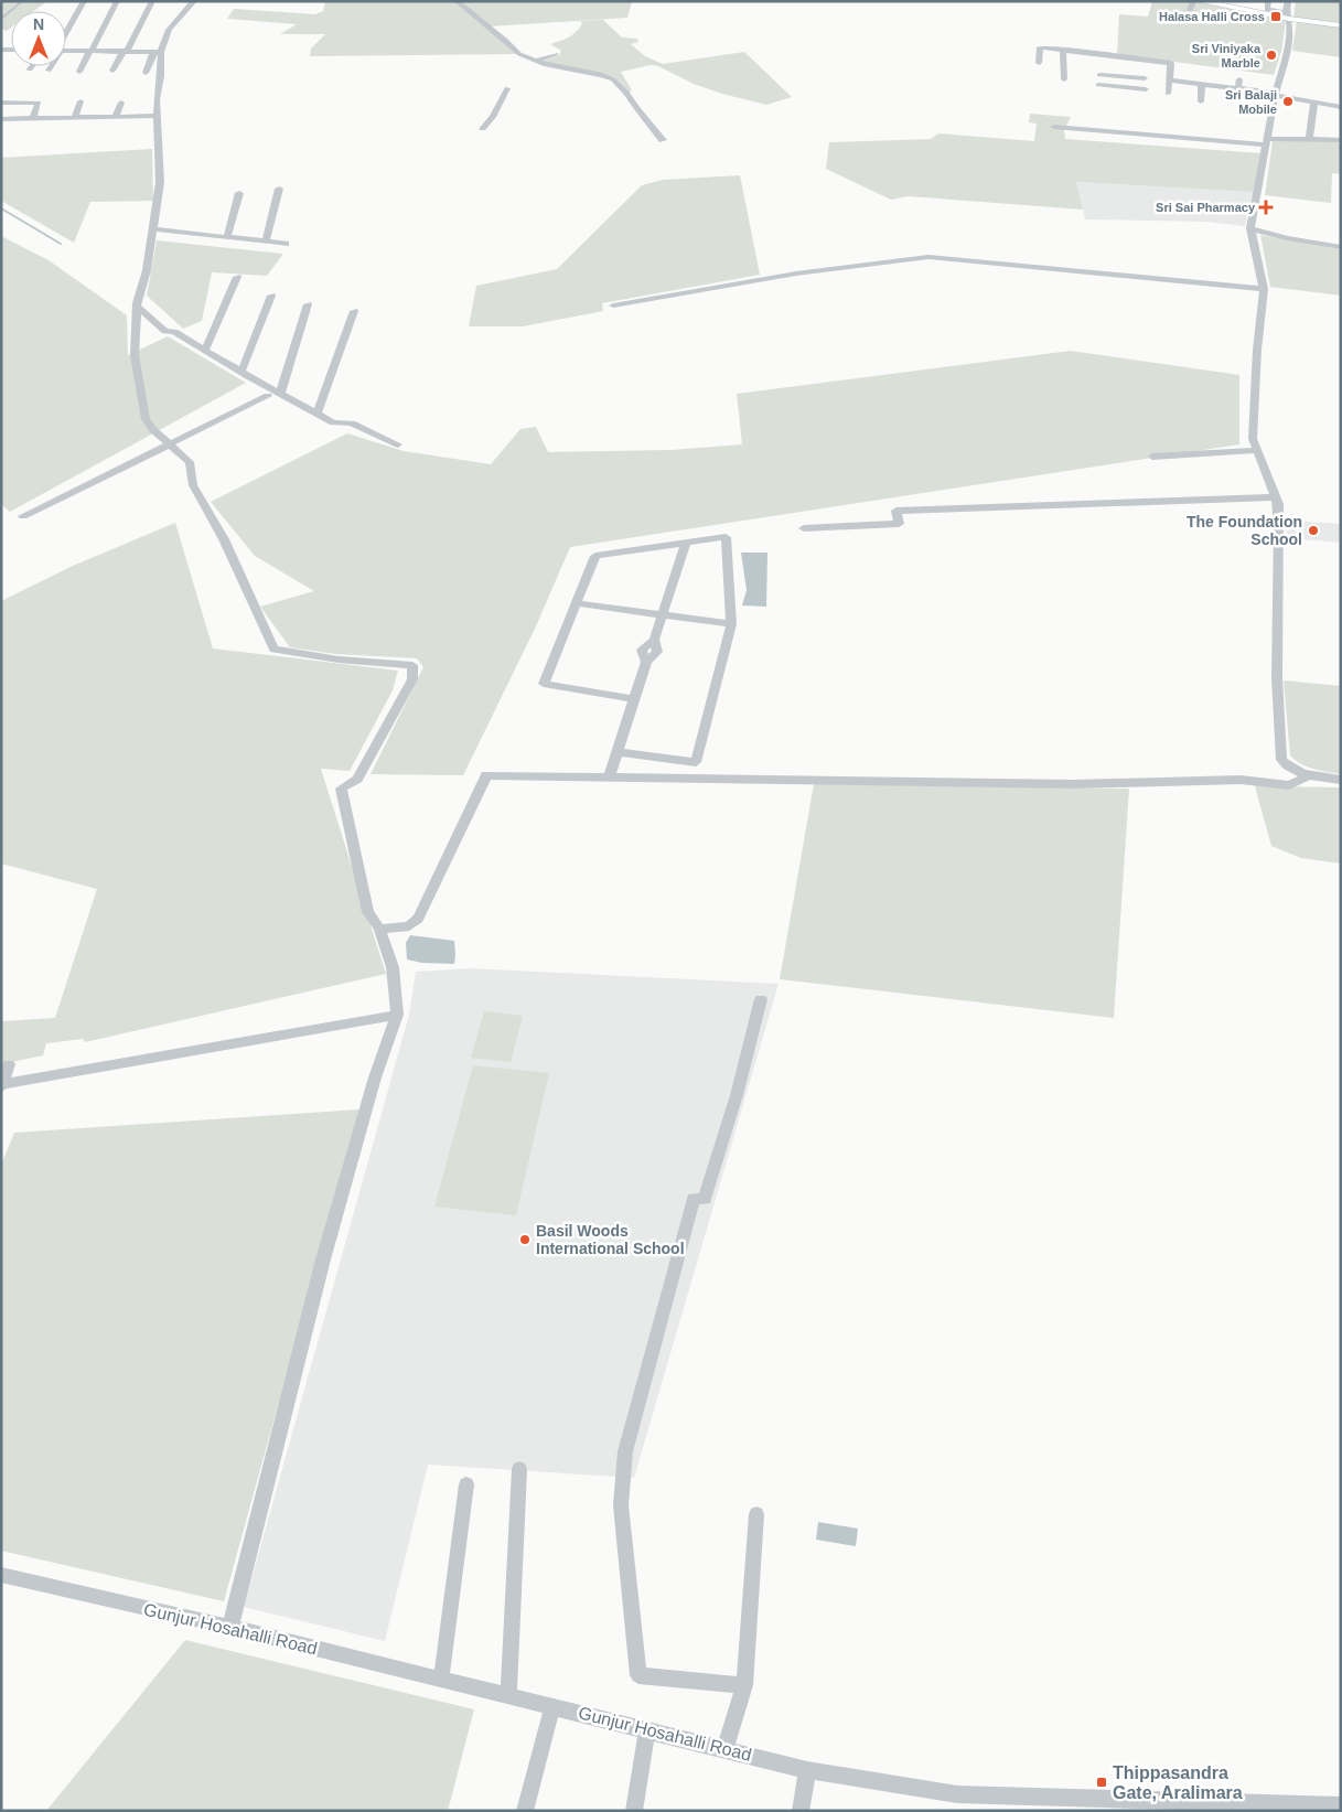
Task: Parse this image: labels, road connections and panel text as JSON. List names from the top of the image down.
{
  "streets": {
    "street": ["Gunjur Hosahalli Road"]
  },
  "places": {
    "transit": ["Halasa Halli Cross", "Thippasandra Gate, Aralimara"],
    "other": [
      "Sri Viniyaka Marble",
      "Sri Balaji Mobile",
      "The Foundation School",
      "Basil Woods International School"
    ],
    "health": ["Sri Sai Pharmacy"]
  },
  "north": "top"
}
